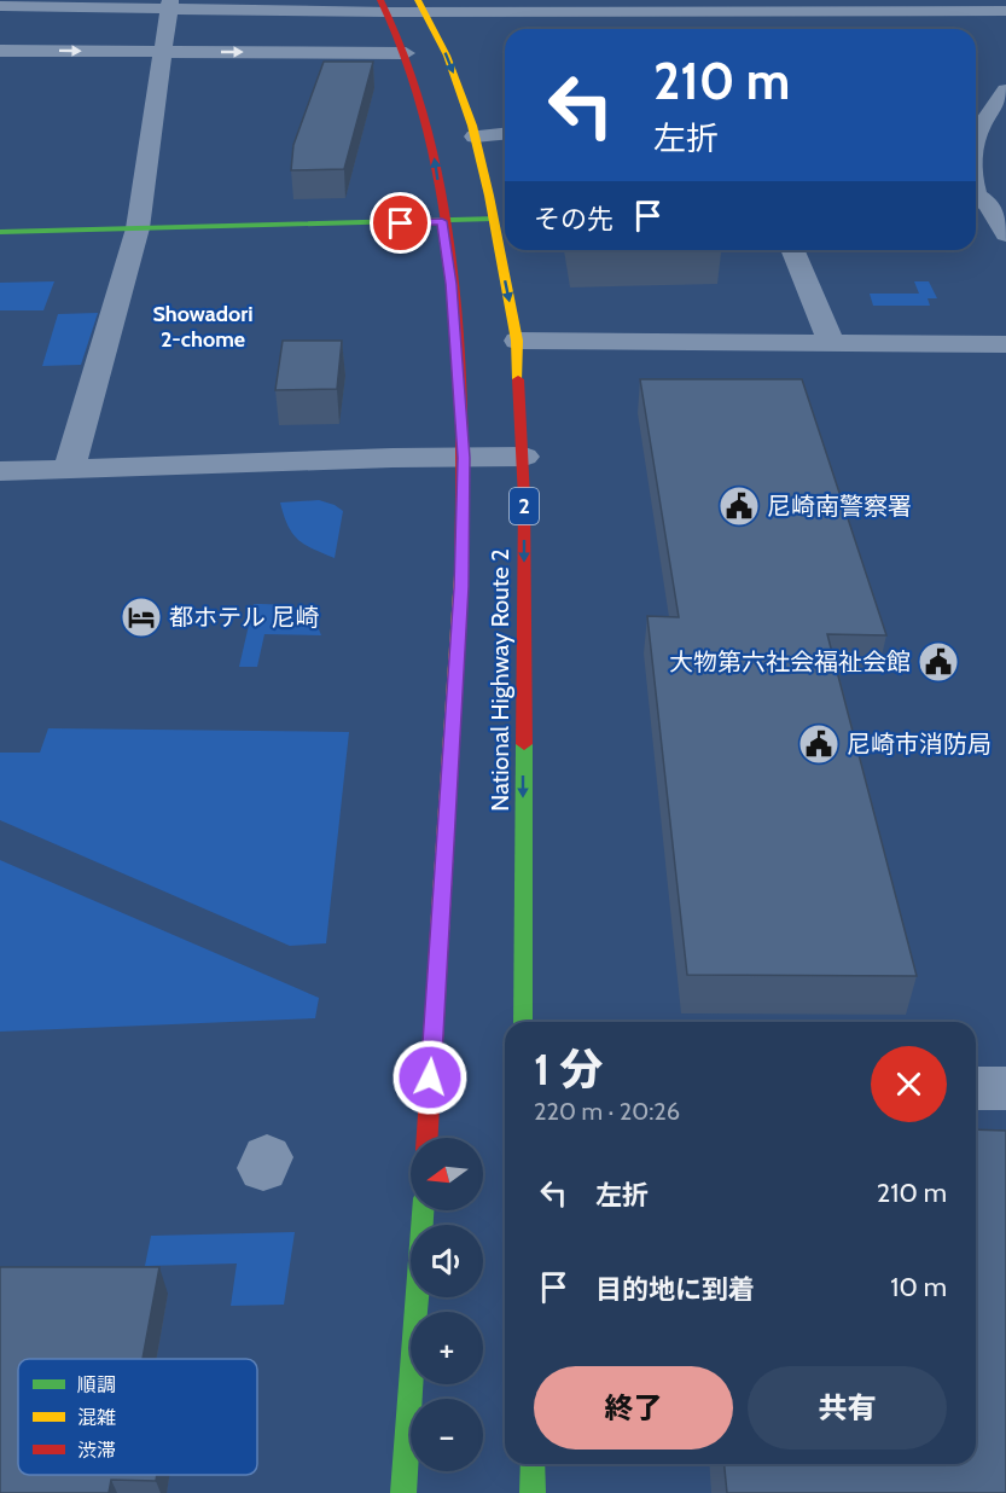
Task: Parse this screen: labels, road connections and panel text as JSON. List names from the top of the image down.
{
  "streets": {
    "main road": ["2", "National Highway Route 2"]
  },
  "districts": ["Showadori 2-chome"],
  "places": {
    "public building": ["尼崎南警察署", "大物第六社会福祉会館", "尼崎市消防局"],
    "hotel": ["都ホテル 尼崎"]
  },
  "legend": ["順調", "混雑", "渋滞"],
  "north": "left",
  "page": {
    "turn": ["210 m", "左折"],
    "then": "その先",
    "heading": ["1 分", "220 m · 20:26"],
    "map_buttons": ["+", "−"],
    "list": [
      {
        "name": "左折",
        "value": "210 m"
      },
      {
        "name": "目的地に到着",
        "value": "10 m"
      }
    ],
    "buttons": ["終了", "共有"]
  }
}
